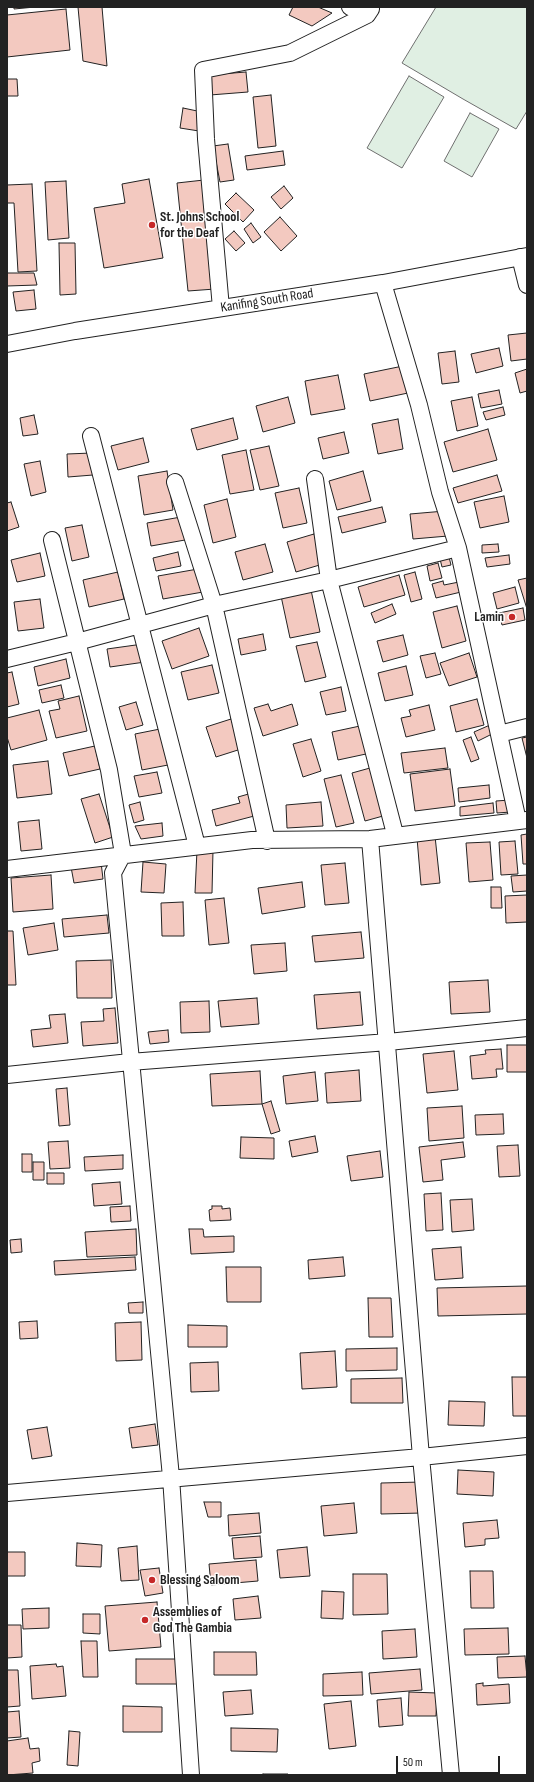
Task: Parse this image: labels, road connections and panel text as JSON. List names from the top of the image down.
{
  "streets": {
    "street": ["Kanifing South Road"]
  },
  "places": [
    "St. Johns School for the Deaf",
    "Lamin",
    "Blessing Saloom",
    "Assemblies of God The Gambia"
  ],
  "scale_bar": "50 m"
}
